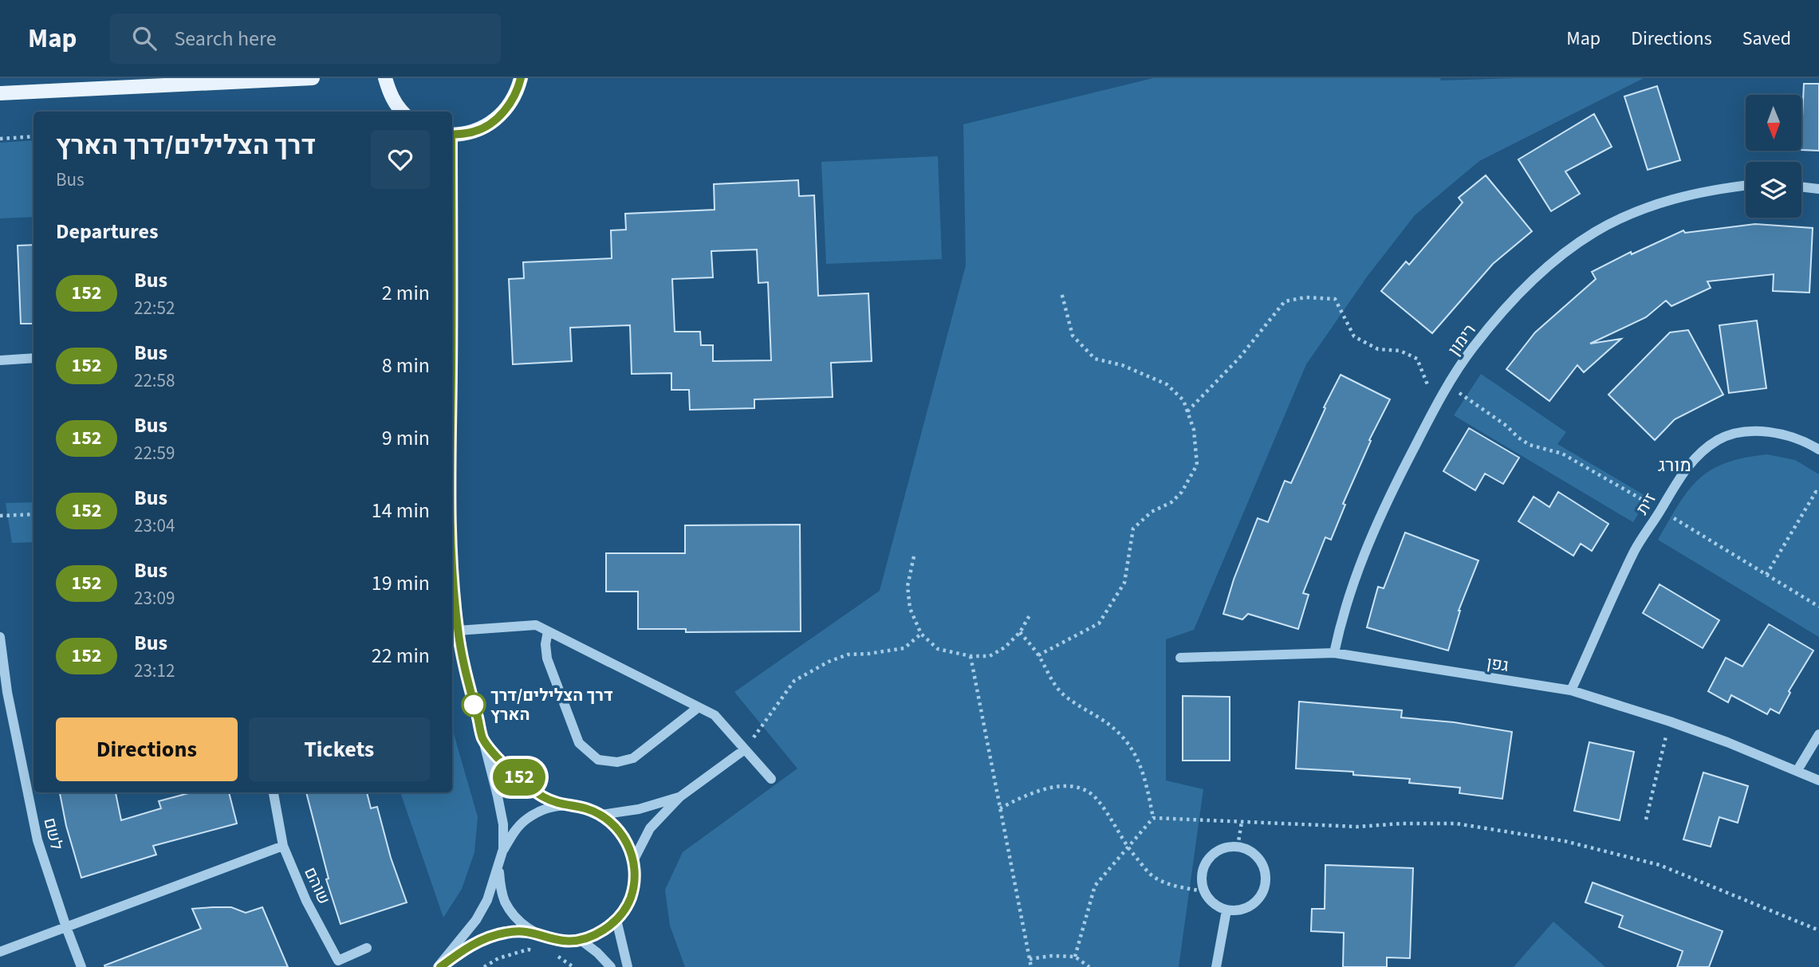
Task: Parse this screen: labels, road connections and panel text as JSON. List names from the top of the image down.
{
  "streets": {
    "street": [
      "רימון",
      "זית",
      "גפן",
      "לשם",
      "שוהם"
    ]
  },
  "crossings": [
    ["רימון", "גפן"],
    ["זית", "גפן"]
  ],
  "districts": ["מורג"],
  "places": ["דרך הצלילים/דרך הארץ"],
  "lines": ["bus line 152"],
  "north": "bottom",
  "page": {
    "header": "Map",
    "search": "Search here",
    "nav": ["Map", "Directions", "Saved"],
    "on_map": "152",
    "heading": [
      ["דרך הצלילים/דרך הארץ", "Bus"],
      "Departures"
    ],
    "list": [
      {
        "mark": "152",
        "name": "Bus",
        "note": "22:52",
        "value": "2 min"
      },
      {
        "mark": "152",
        "name": "Bus",
        "note": "22:58",
        "value": "8 min"
      },
      {
        "mark": "152",
        "name": "Bus",
        "note": "22:59",
        "value": "9 min"
      },
      {
        "mark": "152",
        "name": "Bus",
        "note": "23:04",
        "value": "14 min"
      },
      {
        "mark": "152",
        "name": "Bus",
        "note": "23:09",
        "value": "19 min"
      },
      {
        "mark": "152",
        "name": "Bus",
        "note": "23:12",
        "value": "22 min"
      }
    ],
    "buttons": ["Directions", "Tickets"]
  }
}
